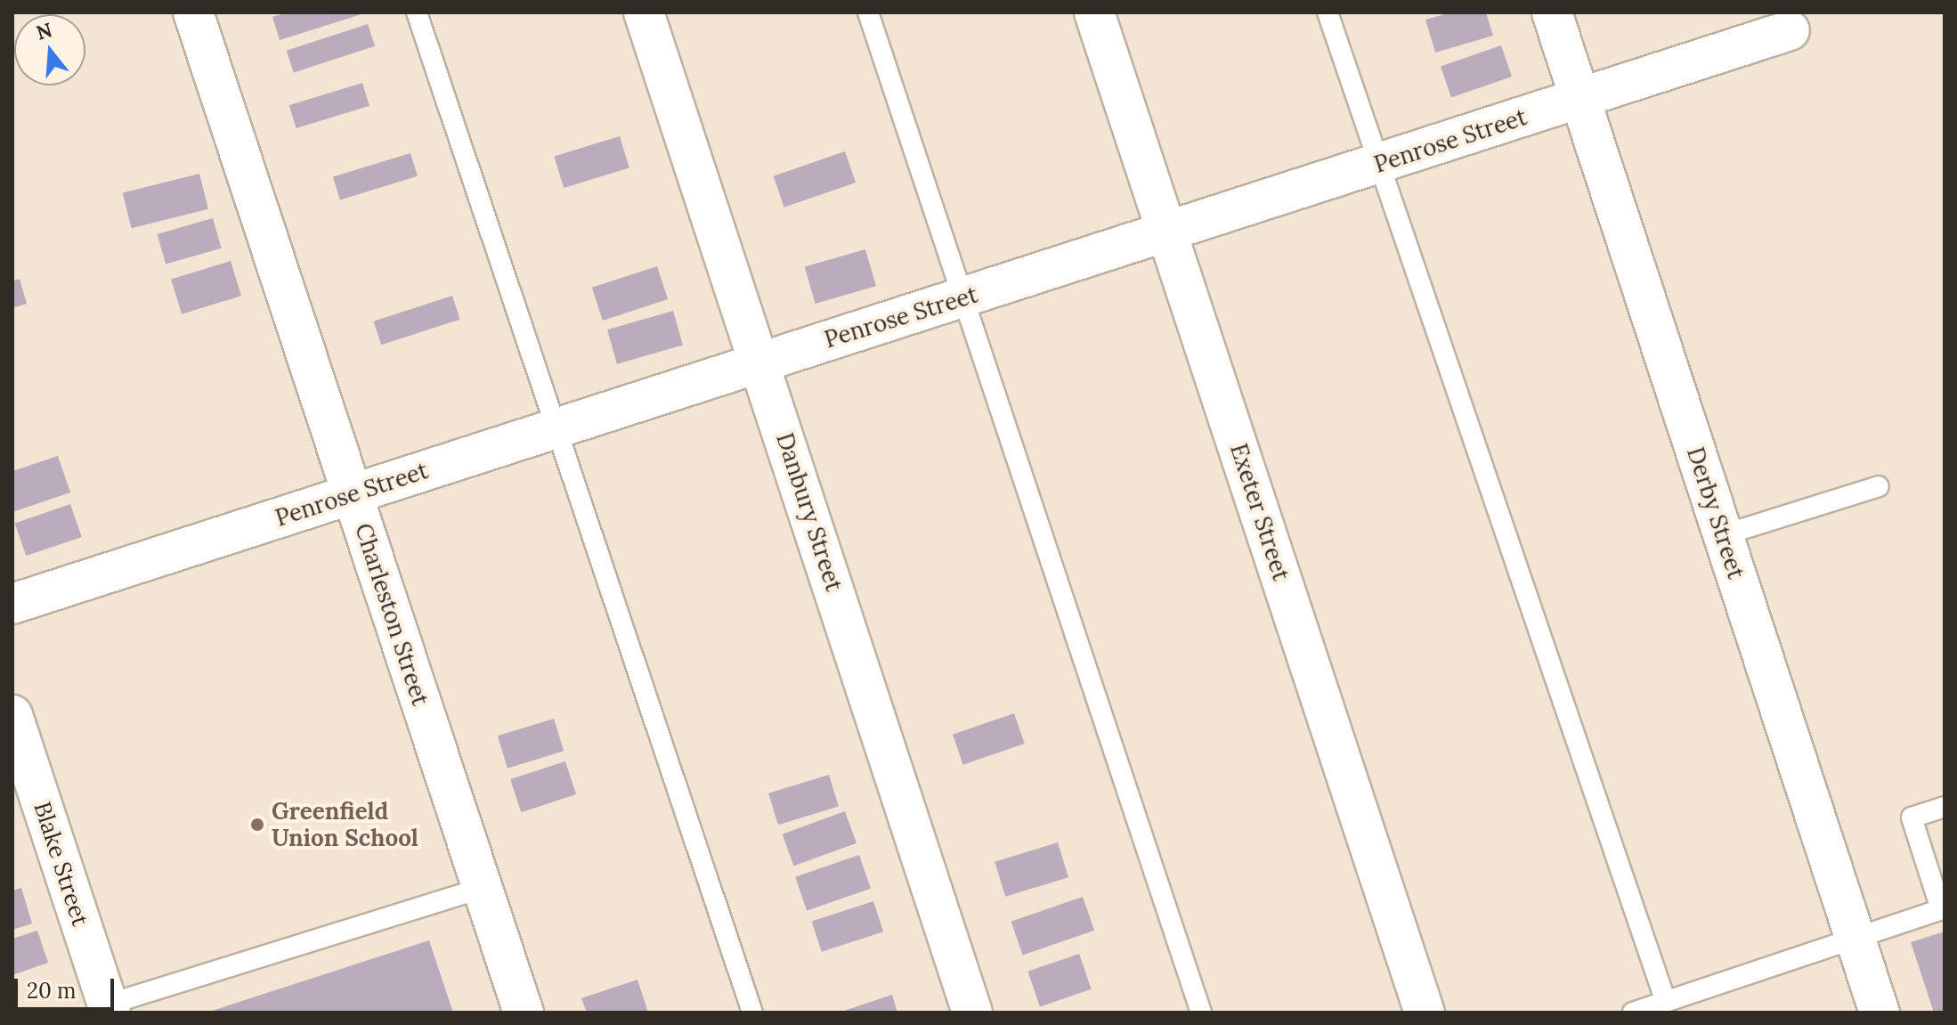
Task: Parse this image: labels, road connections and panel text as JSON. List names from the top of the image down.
{
  "streets": {
    "street": [
      "Penrose Street",
      "Danbury Street",
      "Exeter Street",
      "Derby Street",
      "Charleston Street",
      "Blake Street"
    ]
  },
  "crossings": [
    ["Penrose Street", "Danbury Street"],
    ["Penrose Street", "Exeter Street"],
    ["Penrose Street", "Derby Street"],
    ["Penrose Street", "Charleston Street"]
  ],
  "places": ["Greenfield Union School"],
  "scale_bar": "20 m",
  "north": "top"
}
